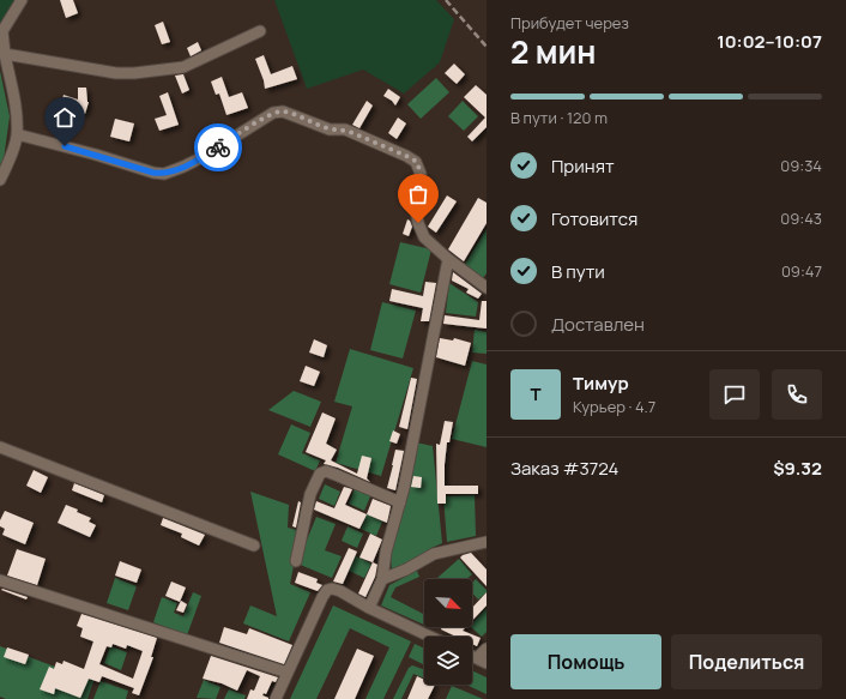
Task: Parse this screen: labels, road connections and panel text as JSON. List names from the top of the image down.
{
  "north": "bottom right",
  "page": {
    "heading": ["2 мин", "Прибудет через", "10:02–10:07"],
    "panel": [
      "Тимур",
      "Курьер · 4.7",
      "Заказ #3724",
      "$9.32"
    ],
    "bar": "В пути · 120 m",
    "list": [
      ["Принят", "09:34"],
      ["Готовится", "09:43"],
      ["В пути", "09:47"],
      "Доставлен"
    ],
    "round": "Т",
    "buttons": ["Помощь", "Поделиться"]
  }
}
